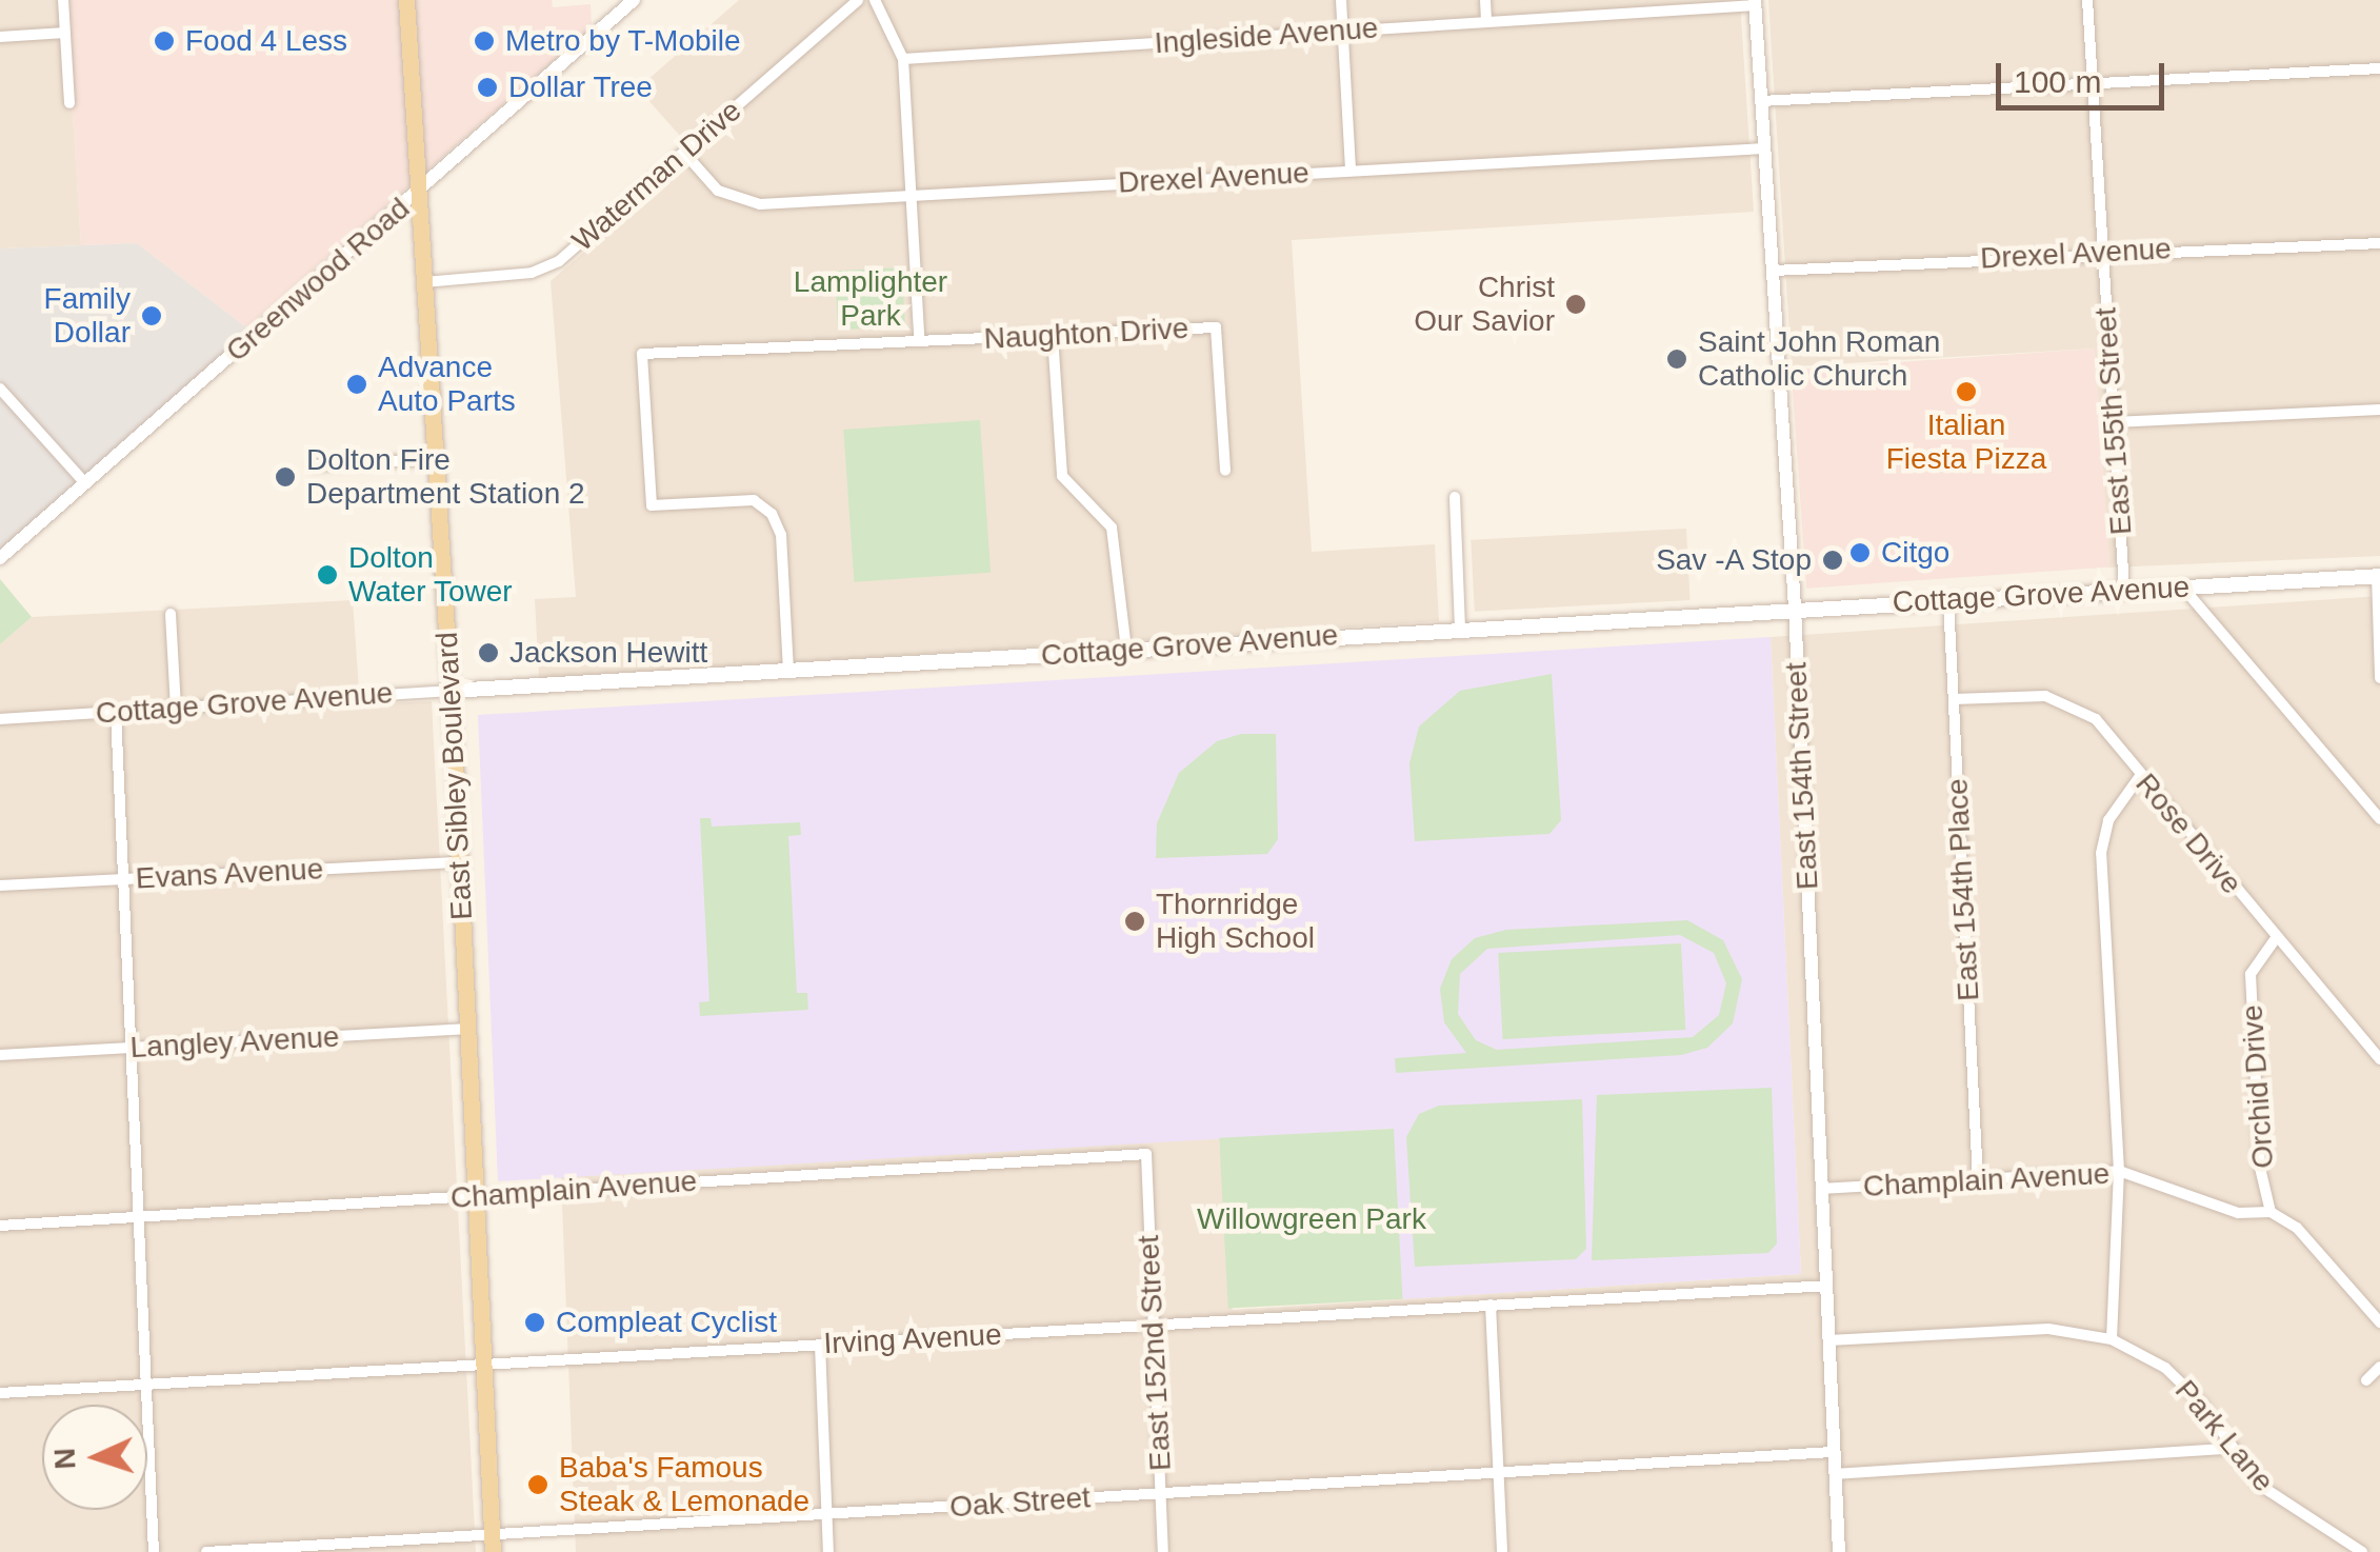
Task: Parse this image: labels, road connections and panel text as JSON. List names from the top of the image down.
{
  "streets": {
    "main road": ["Cottage Grove Avenue", "East Sibley Boulevard"],
    "street": [
      "Ingleside Avenue",
      "Waterman Drive",
      "Drexel Avenue",
      "Greenwood Road",
      "Naughton Drive",
      "East 155th Street",
      "East 154th Street",
      "Rose Drive",
      "Evans Avenue",
      "East 154th Place",
      "Langley Avenue",
      "Orchid Drive",
      "Champlain Avenue",
      "Irving Avenue",
      "East 152nd Street",
      "Park Lane",
      "Oak Street"
    ]
  },
  "crossings": [
    ["Ingleside Avenue", "East 154th Street"],
    ["Waterman Drive", "Drexel Avenue"],
    ["Waterman Drive", "East Sibley Boulevard"],
    ["Drexel Avenue", "East 155th Street"],
    ["Drexel Avenue", "East 154th Street"],
    ["Greenwood Road", "East Sibley Boulevard"],
    ["Naughton Drive", "Cottage Grove Avenue"],
    ["East 155th Street", "Cottage Grove Avenue"],
    ["Cottage Grove Avenue", "East Sibley Boulevard"],
    ["Cottage Grove Avenue", "East 154th Street"],
    ["Cottage Grove Avenue", "East 154th Place"],
    ["East Sibley Boulevard", "Evans Avenue"],
    ["East Sibley Boulevard", "Langley Avenue"],
    ["East Sibley Boulevard", "Champlain Avenue"],
    ["East Sibley Boulevard", "Irving Avenue"],
    ["East Sibley Boulevard", "Oak Street"],
    ["East 154th Street", "Champlain Avenue"],
    ["East 154th Street", "Irving Avenue"],
    ["East 154th Street", "Park Lane"],
    ["East 154th Street", "Oak Street"],
    ["Rose Drive", "East 154th Place"],
    ["Rose Drive", "Orchid Drive"],
    ["East 154th Place", "Champlain Avenue"],
    ["Orchid Drive", "Champlain Avenue"],
    ["Champlain Avenue", "East 152nd Street"],
    ["Irving Avenue", "East 152nd Street"],
    ["East 152nd Street", "Oak Street"]
  ],
  "parks": ["Lamplighter Park", "Willowgreen Park"],
  "places": [
    "Food 4 Less",
    "Metro by T-Mobile",
    "Dollar Tree",
    "Christ Our Savior",
    "Family Dollar",
    "Saint John Roman Catholic Church",
    "Advance Auto Parts",
    "Italian Fiesta Pizza",
    "Dolton Fire Department Station 2",
    "Citgo",
    "Sav -A Stop",
    "Dolton Water Tower",
    "Jackson Hewitt",
    "Thornridge High School",
    "Compleat Cyclist",
    "Baba's Famous Steak & Lemonade"
  ],
  "scale_bar": "100 m",
  "north": "left"
}
